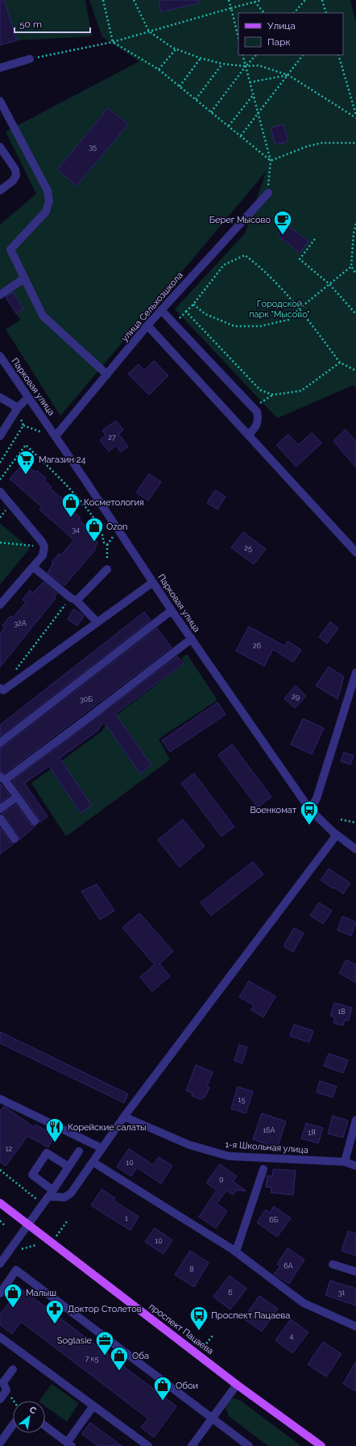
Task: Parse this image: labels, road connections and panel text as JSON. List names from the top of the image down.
{
  "streets": {
    "main road": ["проспект Пацаева"],
    "street": ["улица Сельхозшкола", "Парковая улица", "1-я Школьная улица"]
  },
  "crossings": [
    ["улица Сельхозшкола", "Парковая улица"]
  ],
  "parks": ["Городской парк \"Мысово\""],
  "places": {
    "cafe": ["Берег Мысово"],
    "supermarket": ["Магазин 24"],
    "shop": [
      "Косметология",
      "Ozon",
      "Малыш",
      "Оба",
      "Обои"
    ],
    "bus stop": ["Военкомат", "Проспект Пацаева"],
    "restaurant": ["Корейские салаты"],
    "pharmacy": ["Доктор Столетов"],
    "office": ["Soglasie"]
  },
  "house_numbers": [
    "35",
    "27",
    "34",
    "25",
    "32А",
    "26",
    "29",
    "30Б",
    "18",
    "15",
    "16А",
    "1Я",
    "12",
    "10",
    "9",
    "1",
    "6Б",
    "10",
    "6А",
    "8",
    "6",
    "31",
    "4",
    "7 к5"
  ],
  "legend": ["Улица", "Парк"],
  "scale_bar": "50 m",
  "north": "top right"
}
